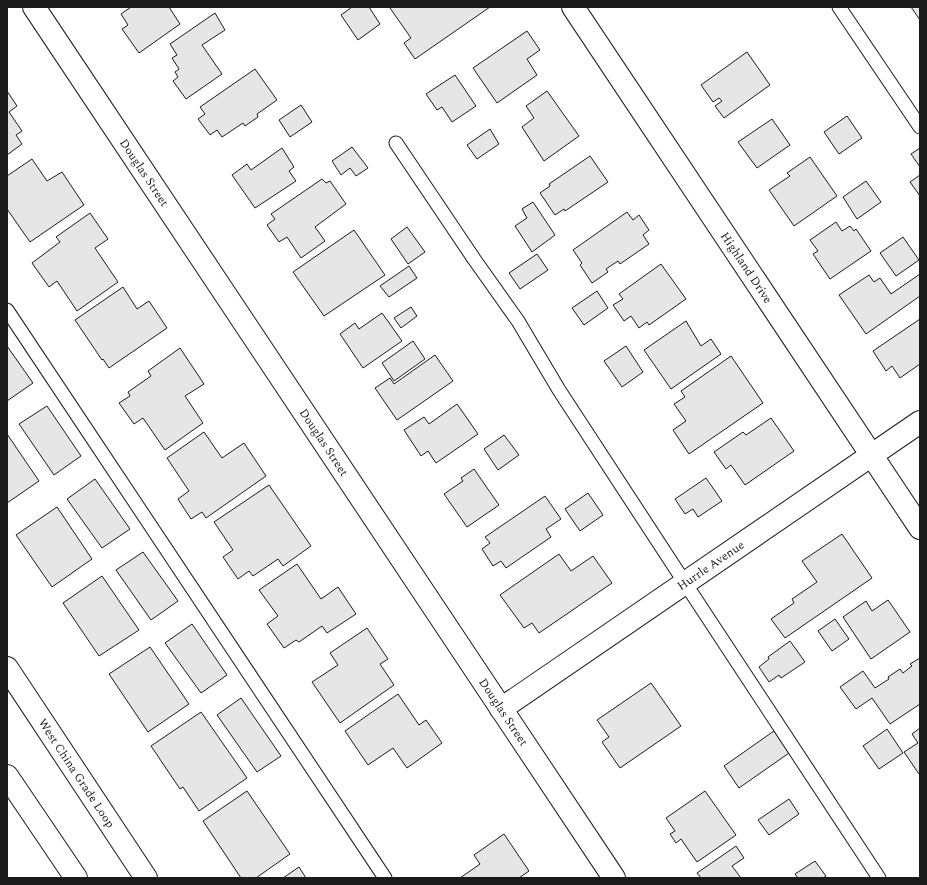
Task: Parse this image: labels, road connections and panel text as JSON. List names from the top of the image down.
{
  "streets": {
    "street": [
      "Douglas Street",
      "Highland Drive",
      "Hurrle Avenue",
      "West China Grade Loop"
    ]
  },
  "crossings": [
    ["Douglas Street", "Hurrle Avenue"],
    ["Highland Drive", "Hurrle Avenue"]
  ]
}
